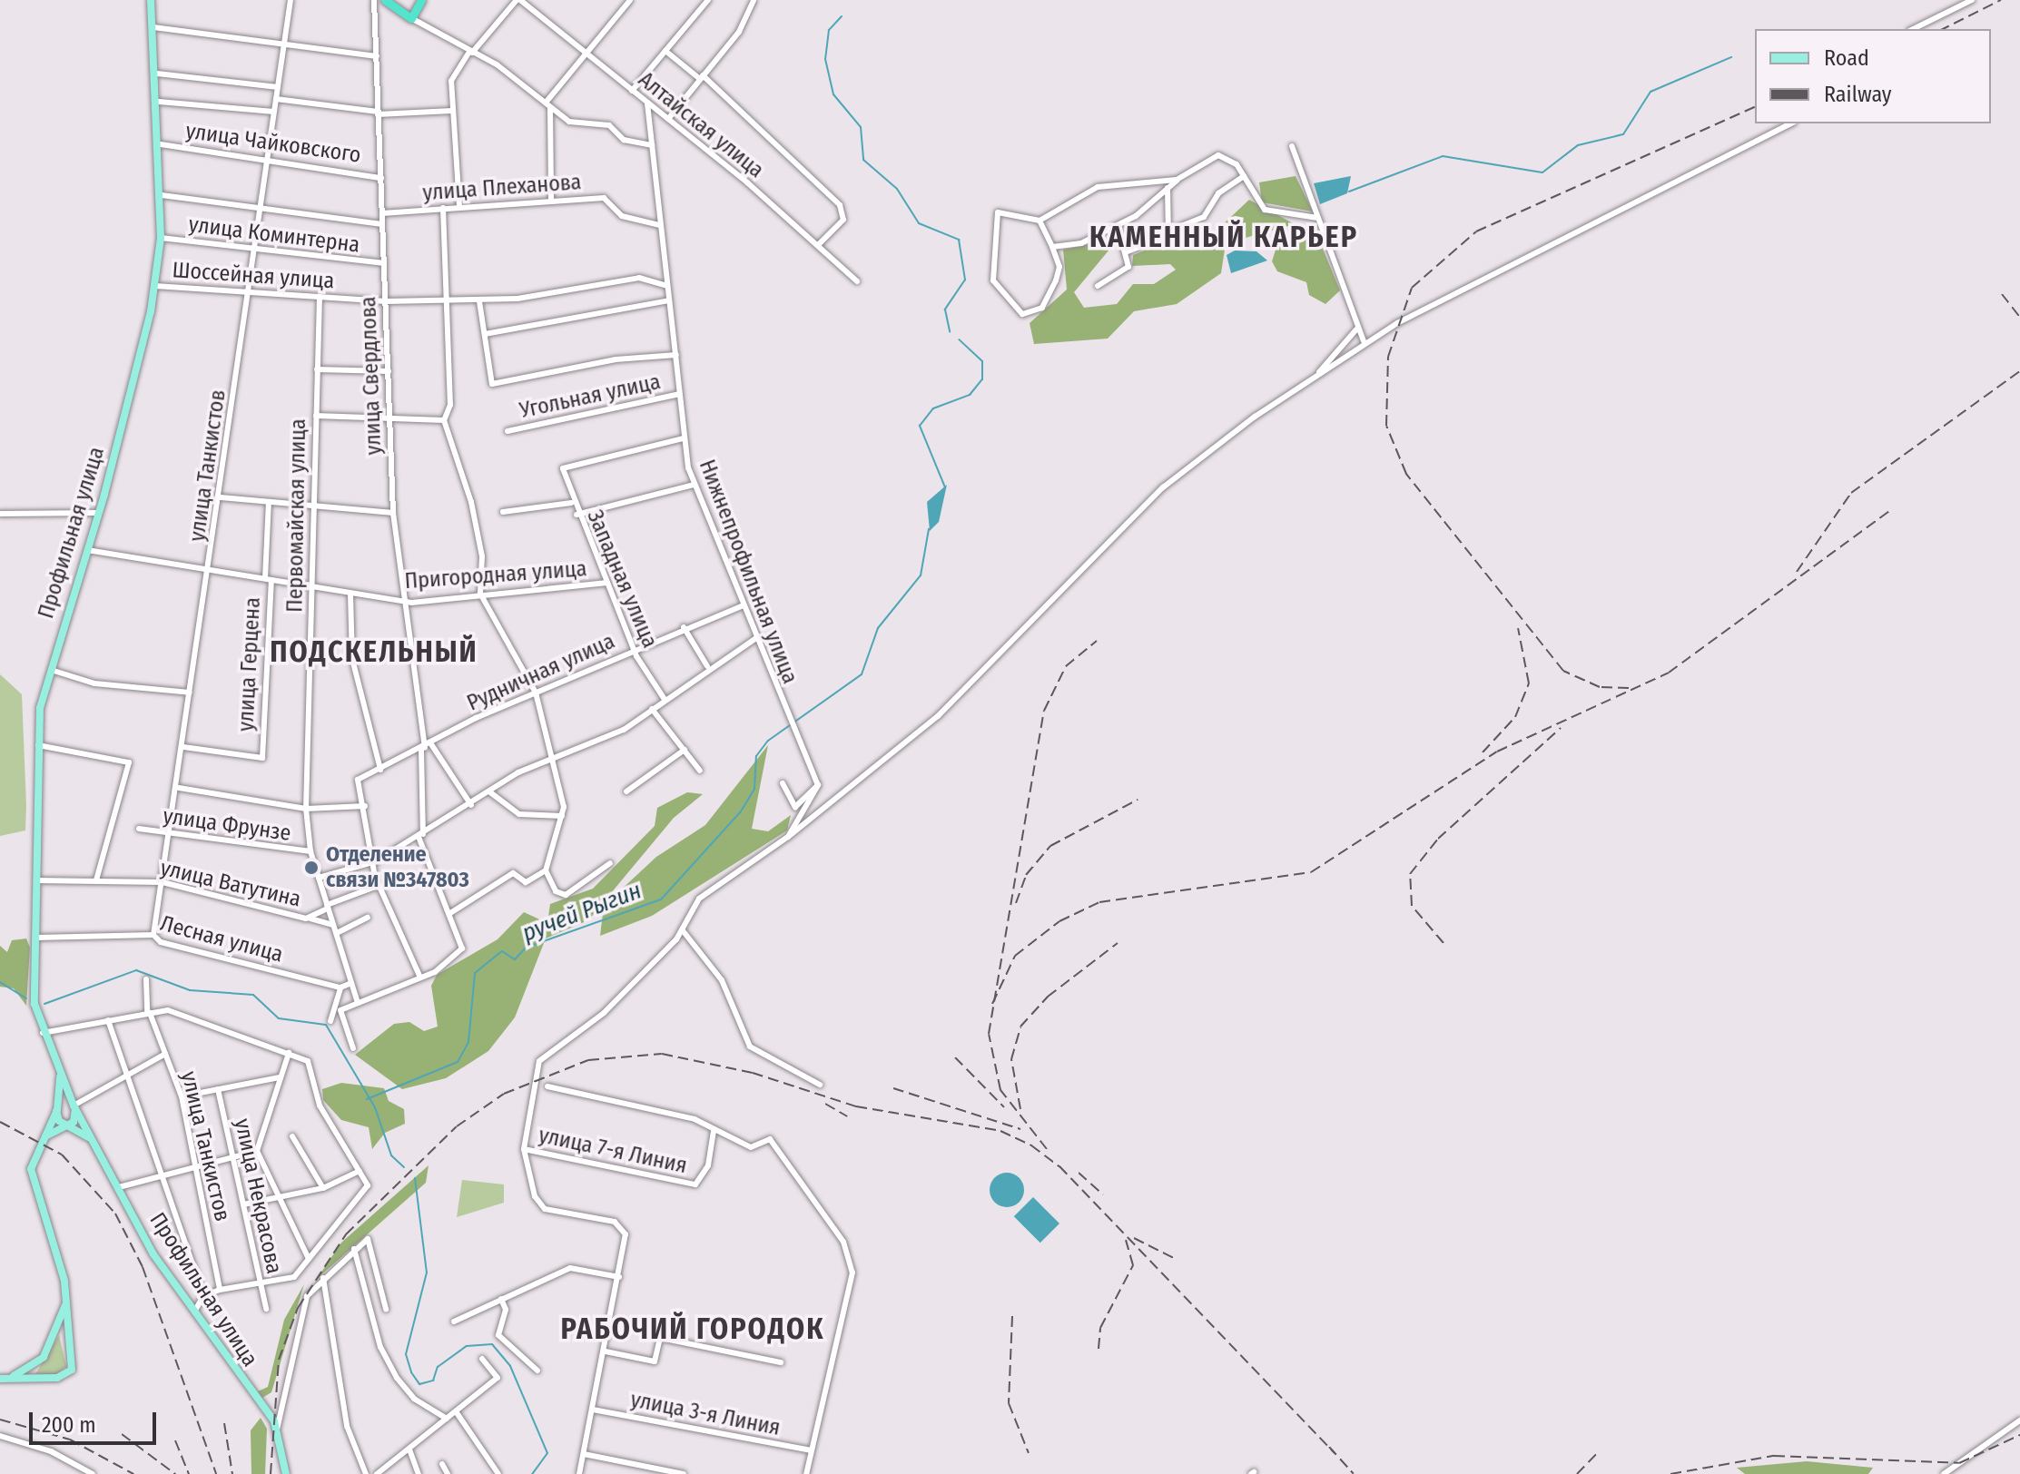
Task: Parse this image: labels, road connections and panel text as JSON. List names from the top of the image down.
{
  "streets": {
    "main road": ["Профильная улица"],
    "street": [
      "Алтайская улица",
      "улица Чайковского",
      "улица Плеханова",
      "улица Коминтерна",
      "Шоссейная улица",
      "улица Свердлова",
      "Угольная улица",
      "улица Танкистов",
      "Первомайская улица",
      "Нижнепрофильная улица",
      "Пригородная улица",
      "Западная улица",
      "улица Герцена",
      "Рудничная улица",
      "улица Фрунзе",
      "улица Ватутина",
      "Лесная улица",
      "улица 7-я Линия",
      "улица Некрасова",
      "улица 3-я Линия"
    ]
  },
  "crossings": [
    ["Алтайская улица", "Нижнепрофильная улица"],
    ["улица Чайковского", "улица Свердлова"],
    ["улица Чайковского", "улица Танкистов"],
    ["улица Чайковского", "Профильная улица"],
    ["улица Плеханова", "улица Свердлова"],
    ["улица Плеханова", "Нижнепрофильная улица"],
    ["улица Коминтерна", "улица Свердлова"],
    ["улица Коминтерна", "улица Танкистов"],
    ["улица Коминтерна", "Профильная улица"],
    ["Шоссейная улица", "улица Свердлова"],
    ["Шоссейная улица", "улица Танкистов"],
    ["Шоссейная улица", "Первомайская улица"],
    ["Шоссейная улица", "Профильная улица"],
    ["Шоссейная улица", "Нижнепрофильная улица"],
    ["улица Свердлова", "Пригородная улица"],
    ["улица Свердлова", "Рудничная улица"],
    ["Угольная улица", "Нижнепрофильная улица"],
    ["улица Танкистов", "Пригородная улица"],
    ["улица Танкистов", "улица Герцена"],
    ["улица Танкистов", "улица Фрунзе"],
    ["улица Танкистов", "улица Ватутина"],
    ["улица Танкистов", "Лесная улица"],
    ["Первомайская улица", "Пригородная улица"],
    ["Первомайская улица", "улица Фрунзе"],
    ["Первомайская улица", "улица Ватутина"],
    ["Профильная улица", "Пригородная улица"],
    ["Профильная улица", "улица Ватутина"],
    ["Профильная улица", "Лесная улица"],
    ["Нижнепрофильная улица", "Западная улица"],
    ["Нижнепрофильная улица", "Рудничная улица"],
    ["Пригородная улица", "Западная улица"],
    ["Пригородная улица", "улица Герцена"],
    ["Западная улица", "Рудничная улица"]
  ],
  "districts": ["КАМЕННЫЙ КАРЬЕР", "ПОДСКЕЛЬНЫЙ", "РАБОЧИЙ ГОРОДОК"],
  "water": ["ручей Рыгин"],
  "places": ["Отделение связи №347803"],
  "legend": ["Road", "Railway"],
  "scale_bar": "200 m"
}
